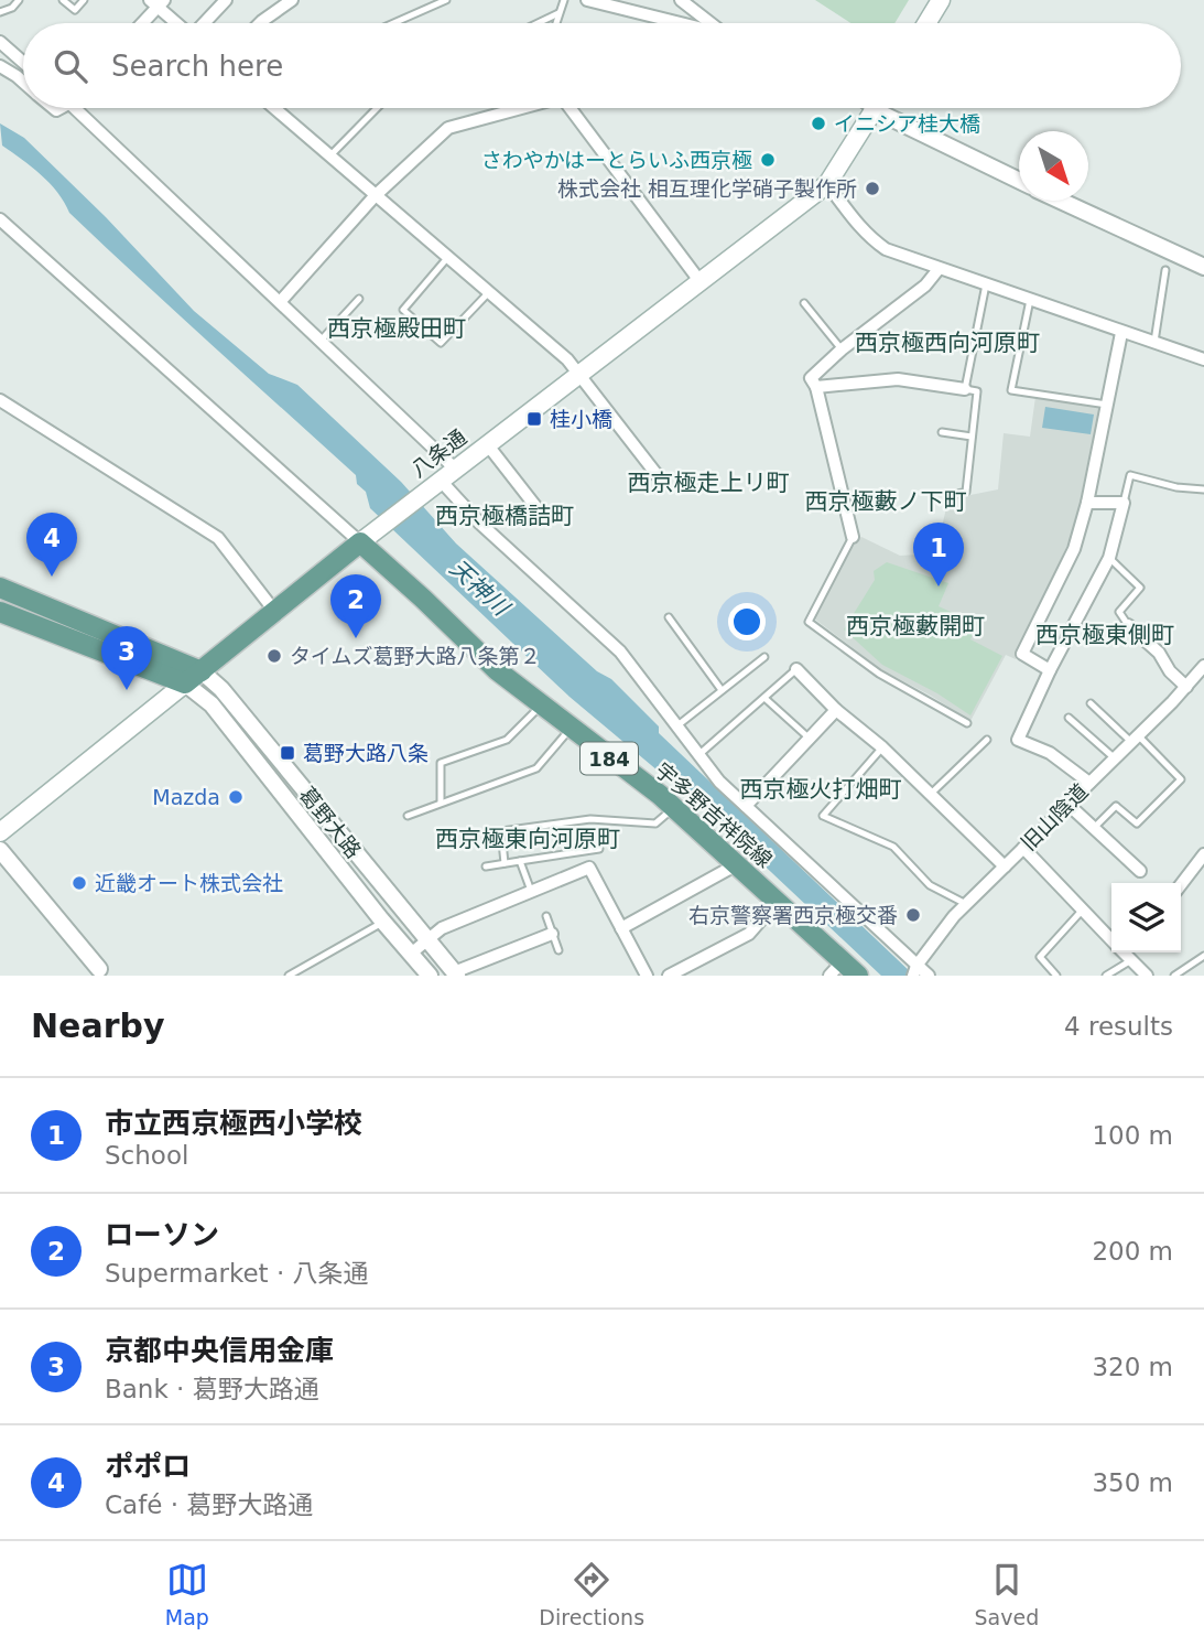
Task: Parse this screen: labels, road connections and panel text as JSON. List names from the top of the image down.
{
  "streets": {
    "main road": ["八条通", "184", "宇多野吉祥院線"],
    "street": ["旧山陰道", "葛野大路"]
  },
  "crossings": [
    ["八条通", "宇多野吉祥院線"],
    ["八条通", "葛野大路"]
  ],
  "districts": [
    "西京極殿田町",
    "西京極西向河原町",
    "西京極走上リ町",
    "西京極藪ノ下町",
    "西京極橋詰町",
    "西京極藪開町",
    "西京極東側町",
    "西京極火打畑町",
    "西京極東向河原町"
  ],
  "water": ["天神川"],
  "places": {
    "other": [
      "イニシア桂大橋",
      "さわやかはーとらいふ西京極",
      "株式会社 相互理化学硝子製作所",
      "タイムズ葛野大路八条第２",
      "Mazda",
      "近畿オート株式会社",
      "右京警察署西京極交番"
    ],
    "transit": ["桂小橋", "葛野大路八条"]
  },
  "north": "bottom right",
  "page": {
    "search": "Search here",
    "pins": [
      "4",
      "1",
      "2",
      "3"
    ],
    "heading": ["Nearby", "4 results"],
    "list": [
      {
        "mark": "1",
        "name": "市立西京極西小学校",
        "note": "School",
        "value": "100 m"
      },
      {
        "mark": "2",
        "name": "ローソン",
        "note": "Supermarket · 八条通",
        "value": "200 m"
      },
      {
        "mark": "3",
        "name": "京都中央信用金庫",
        "note": "Bank · 葛野大路通",
        "value": "320 m"
      },
      {
        "mark": "4",
        "name": "ポポロ",
        "note": "Café · 葛野大路通",
        "value": "350 m"
      }
    ],
    "nav": ["Map", "Directions", "Saved"]
  }
}
